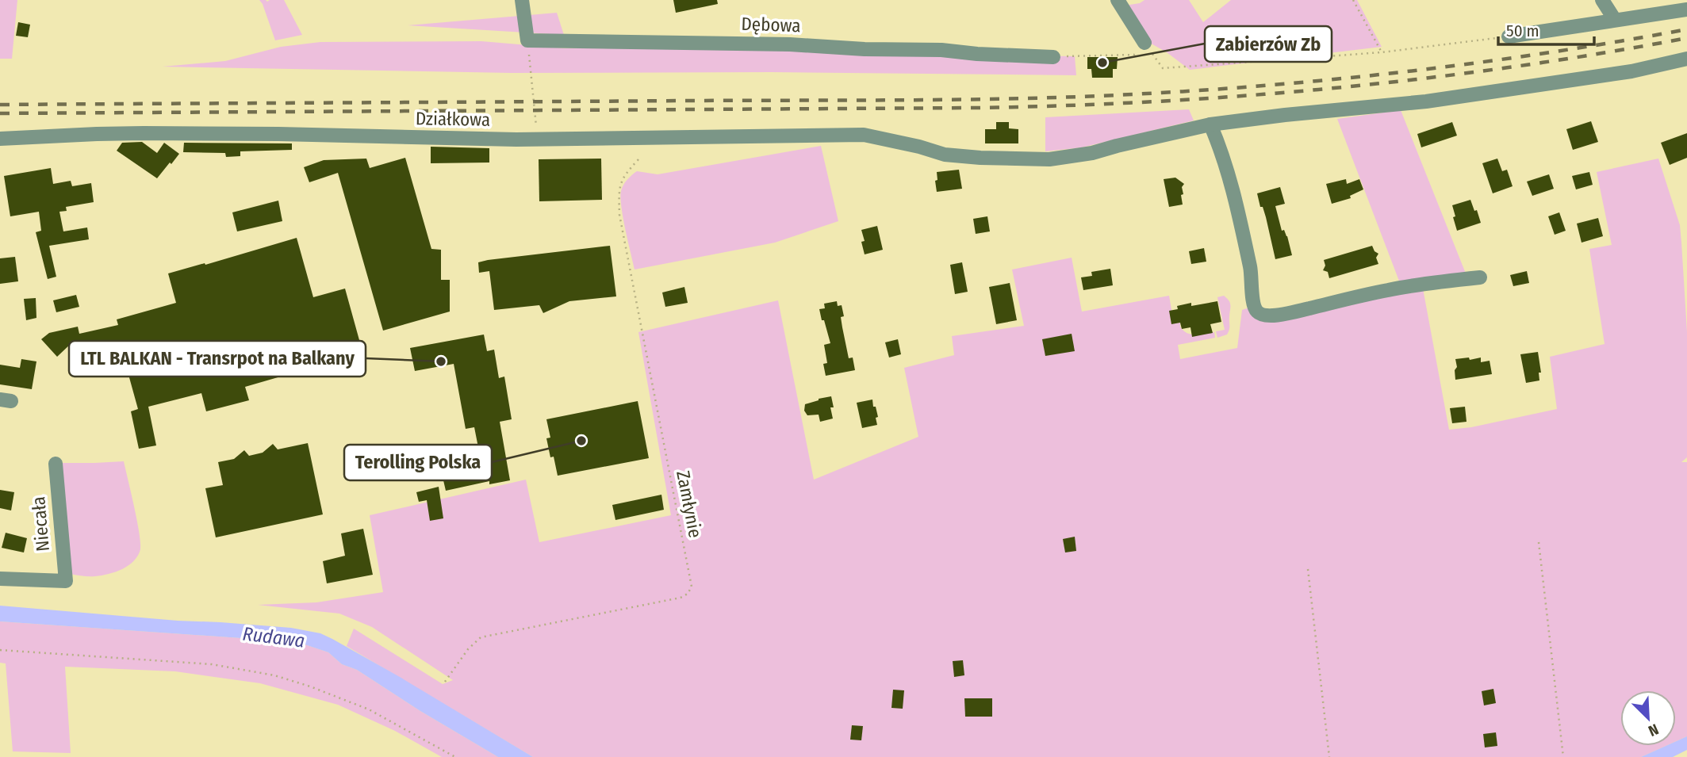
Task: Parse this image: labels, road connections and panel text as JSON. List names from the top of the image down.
{
  "streets": {
    "street": ["Dębowa", "Działkowa", "Niecała"],
    "path": ["Zamłynie"]
  },
  "water": ["Rudawa"],
  "places": ["Zabierzów Zb", "LTL BALKAN - Transrpot na Balkany", "Terolling Polska"],
  "scale_bar": "50 m",
  "north": "bottom right"
}
